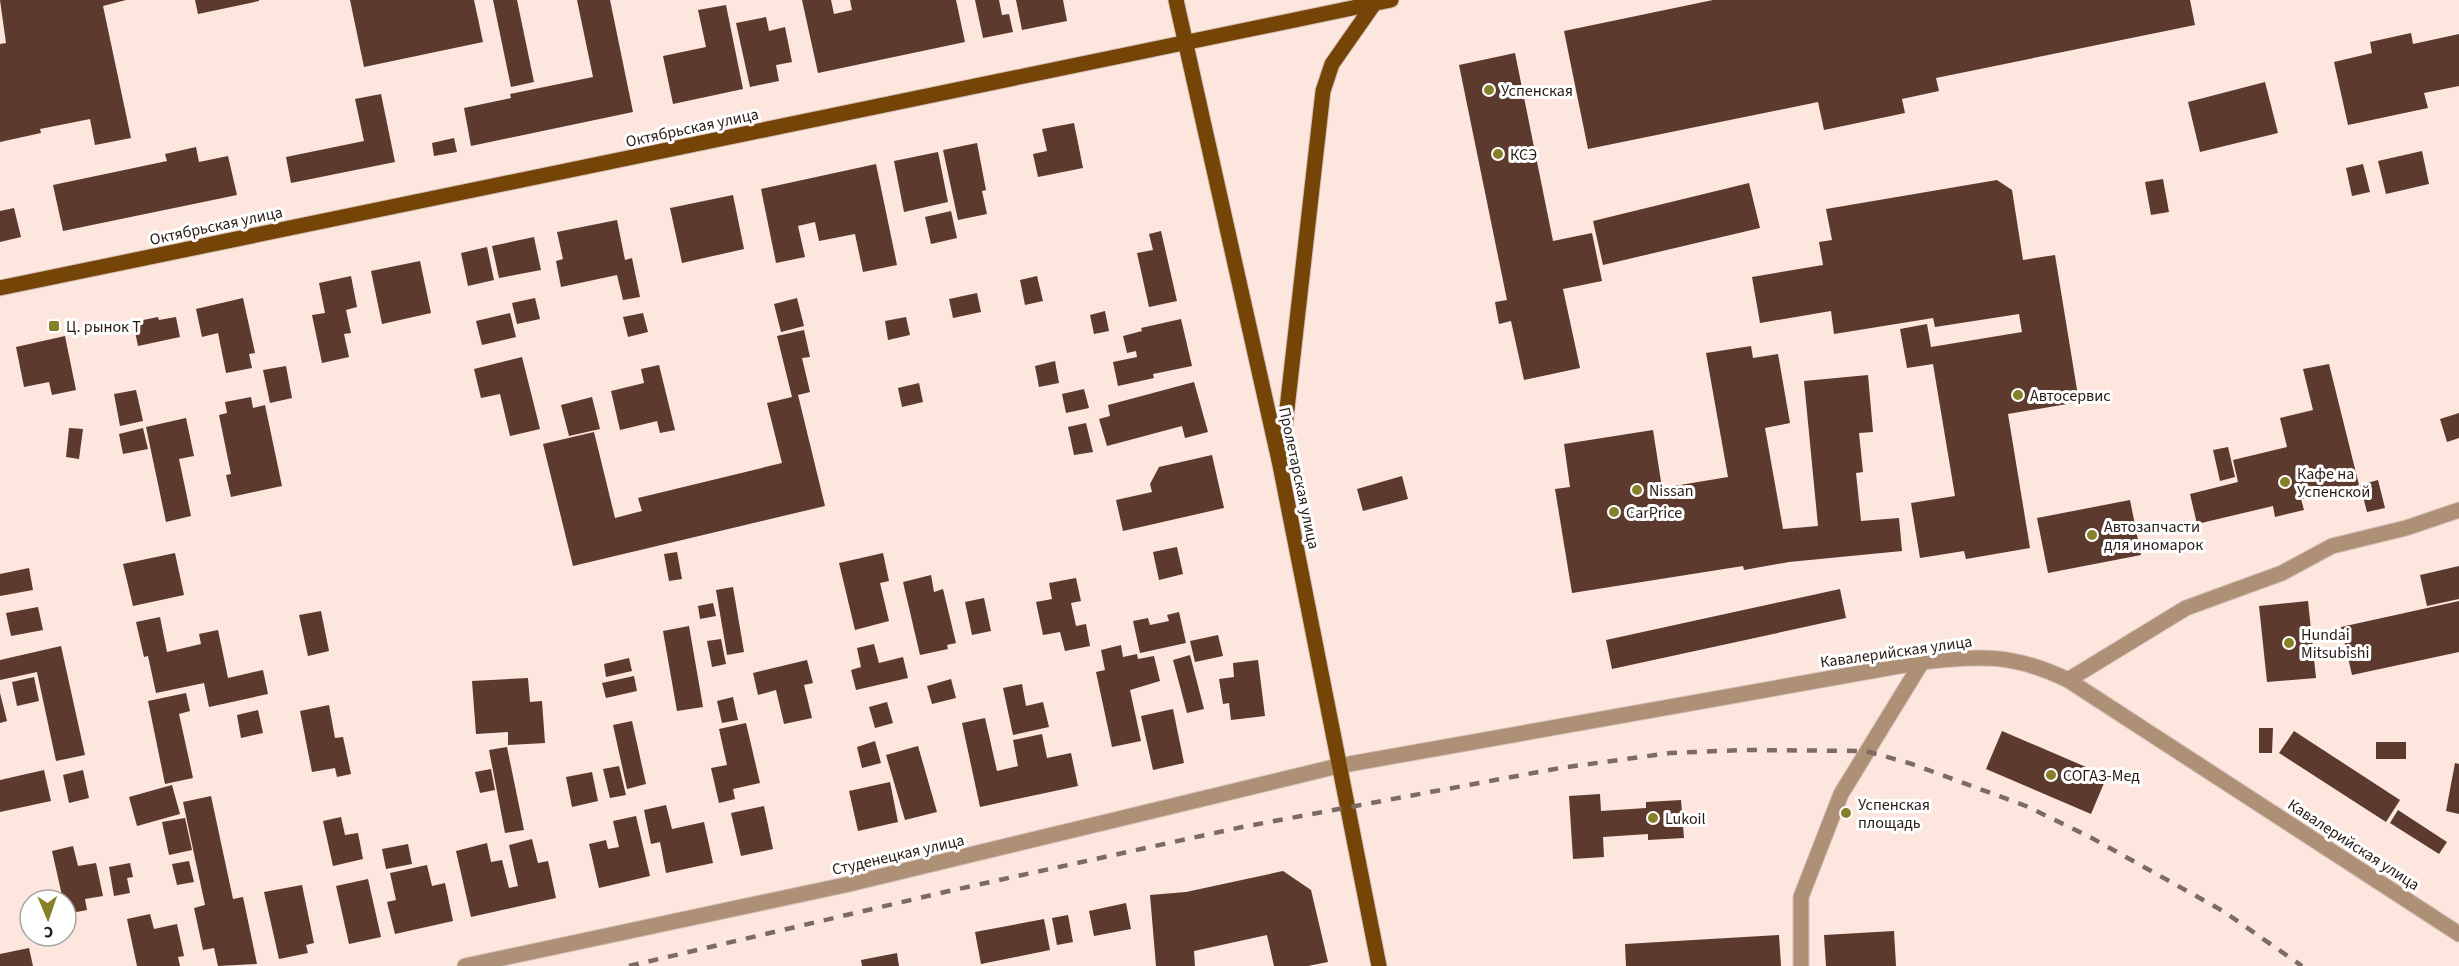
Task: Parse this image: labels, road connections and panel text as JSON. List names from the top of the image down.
{
  "streets": {
    "main road": ["Октябрьская улица", "Пролетарская улица"],
    "street": ["Кавалерийская улица", "Студенецкая улица"]
  },
  "crossings": [
    ["Октябрьская улица", "Пролетарская улица"],
    ["Пролетарская улица", "Кавалерийская улица"],
    ["Пролетарская улица", "Студенецкая улица"],
    ["Кавалерийская улица", "Студенецкая улица"]
  ],
  "places": {
    "other": [
      "Успенская",
      "КСЭ",
      "Автосервис",
      "Кафе на Успенской",
      "Nissan",
      "CarPrice",
      "Автозапчасти для иномарок",
      "Hundai Mitsubishi",
      "СОГАЗ-Мед",
      "Успенская площадь",
      "Lukoil"
    ],
    "transit": ["Ц. рынок Т"]
  },
  "north": "bottom"
}
